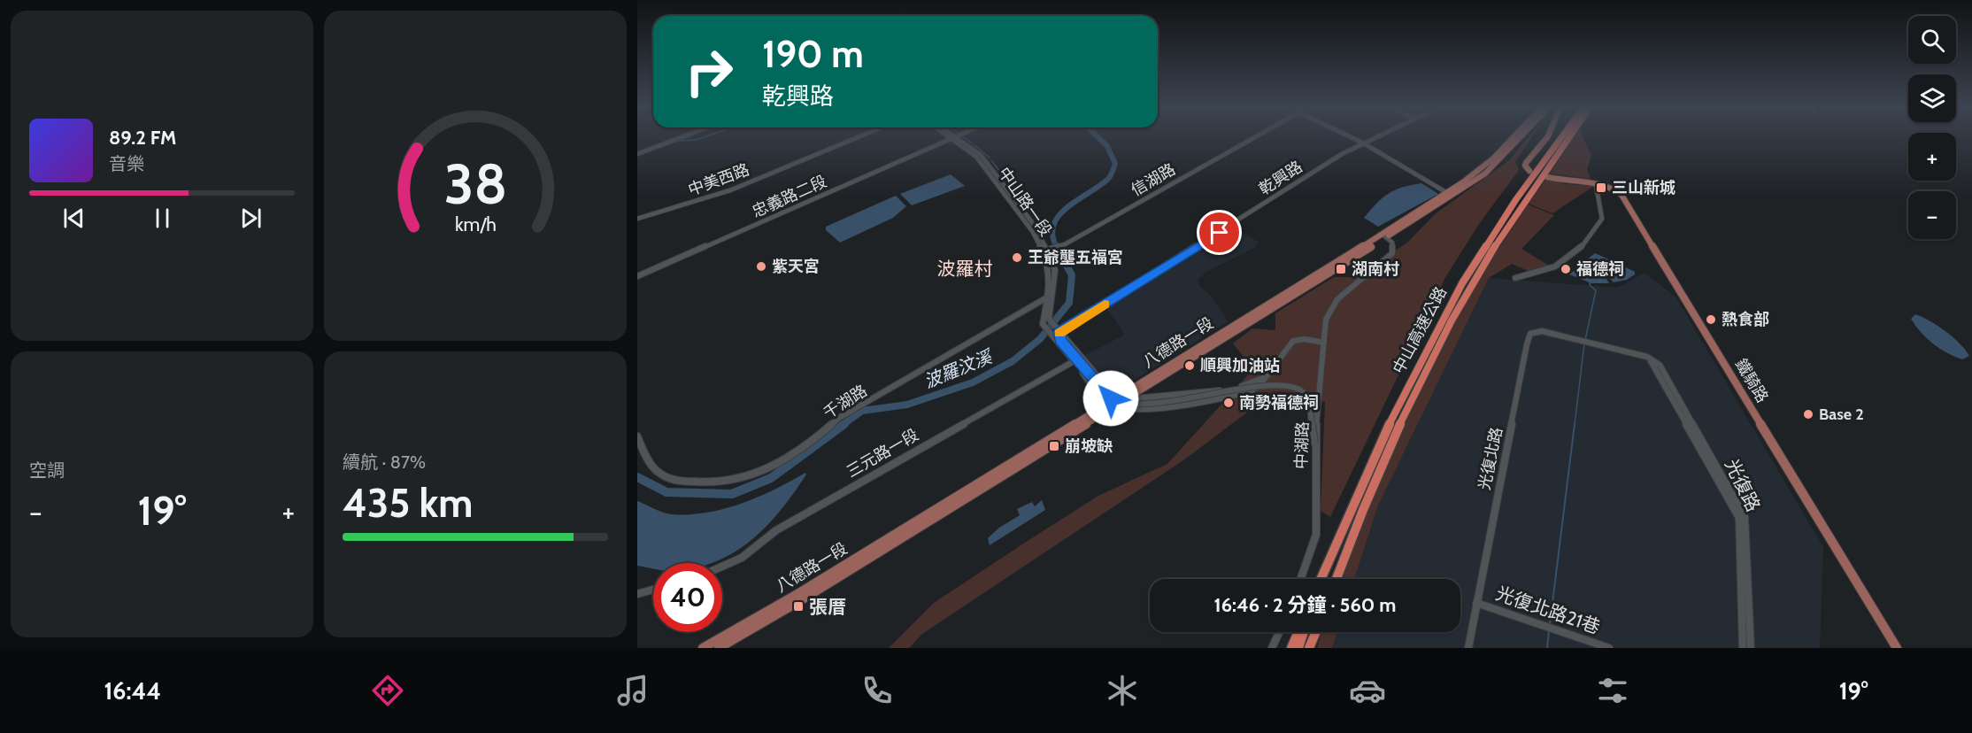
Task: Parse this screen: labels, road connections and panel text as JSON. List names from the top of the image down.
{
  "streets": {
    "highway": ["中山高速公路"],
    "main road": ["八德路一段", "鐵騎路"],
    "street": [
      "乾興路",
      "中美西路",
      "信湖路",
      "忠義路二段",
      "中山路一段",
      "千湖路",
      "中湖路",
      "三元路一段",
      "光復北路",
      "光復路",
      "光復北路21巷"
    ]
  },
  "crossings": [
    ["乾興路", "中山路一段"],
    ["信湖路", "中山路一段"],
    ["忠義路二段", "中山路一段"],
    ["中山路一段", "千湖路"],
    ["八德路一段", "中湖路"],
    ["光復北路", "光復路"],
    ["光復北路", "光復北路21巷"]
  ],
  "districts": ["波羅村"],
  "water": ["波羅汶溪"],
  "places": {
    "transit": [
      "三山新城",
      "湖南村",
      "崩坡缺",
      "張厝"
    ],
    "other": [
      "王爺壟五福宮",
      "紫天宮",
      "福德祠",
      "熱食部",
      "順興加油站",
      "南勢福德祠",
      "Base 2"
    ]
  },
  "page": {
    "map_buttons": ["+", "−"],
    "turn": ["190 m", "乾興路"],
    "song": ["89.2 FM", "音樂"],
    "tile": [
      "空調",
      ["續航 · 87%", "435 km"]
    ],
    "heat": ["−", "19°", "+"],
    "limit": "40",
    "trip": "16:46 · 2 分鐘 · 560 m",
    "tabs": ["16:44", "19°"],
    "gauge": ["38", "km/h"]
  }
}
